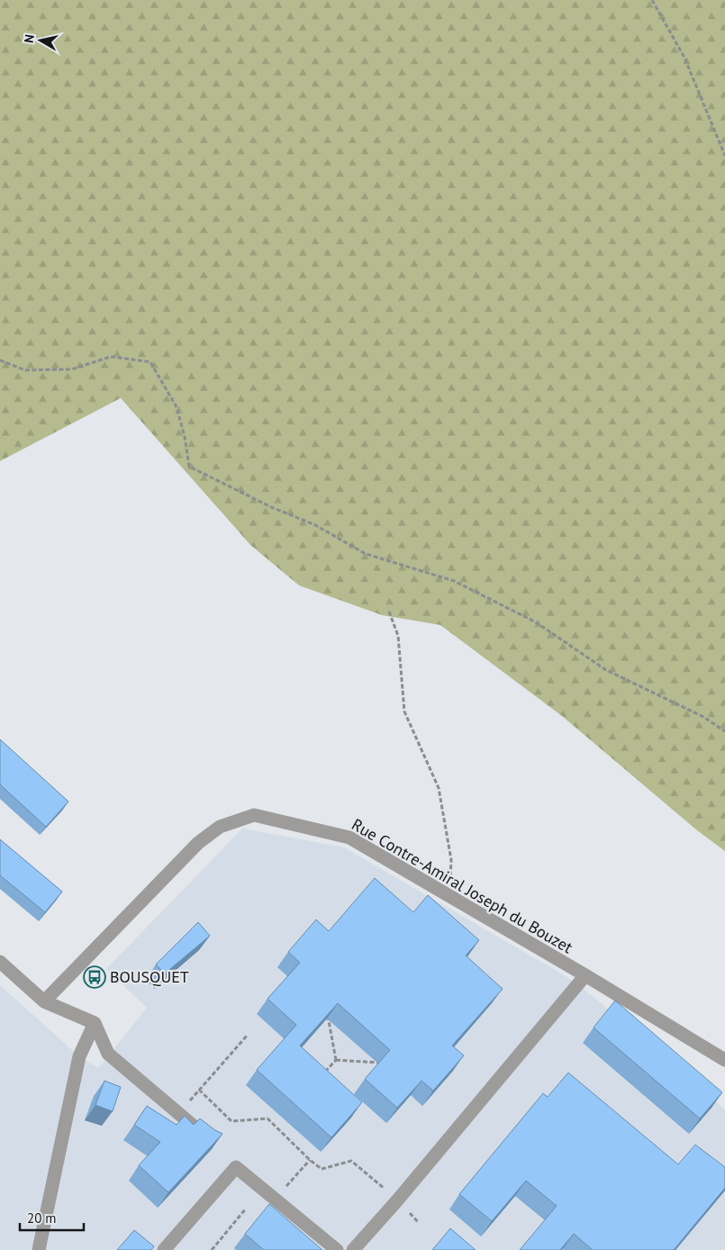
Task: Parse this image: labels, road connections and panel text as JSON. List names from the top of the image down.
{
  "streets": {
    "street": ["Rue Contre-Amiral Joseph du Bouzet"]
  },
  "places": {
    "bus stop": ["BOUSQUET"]
  },
  "scale_bar": "20 m",
  "north": "left"
}
